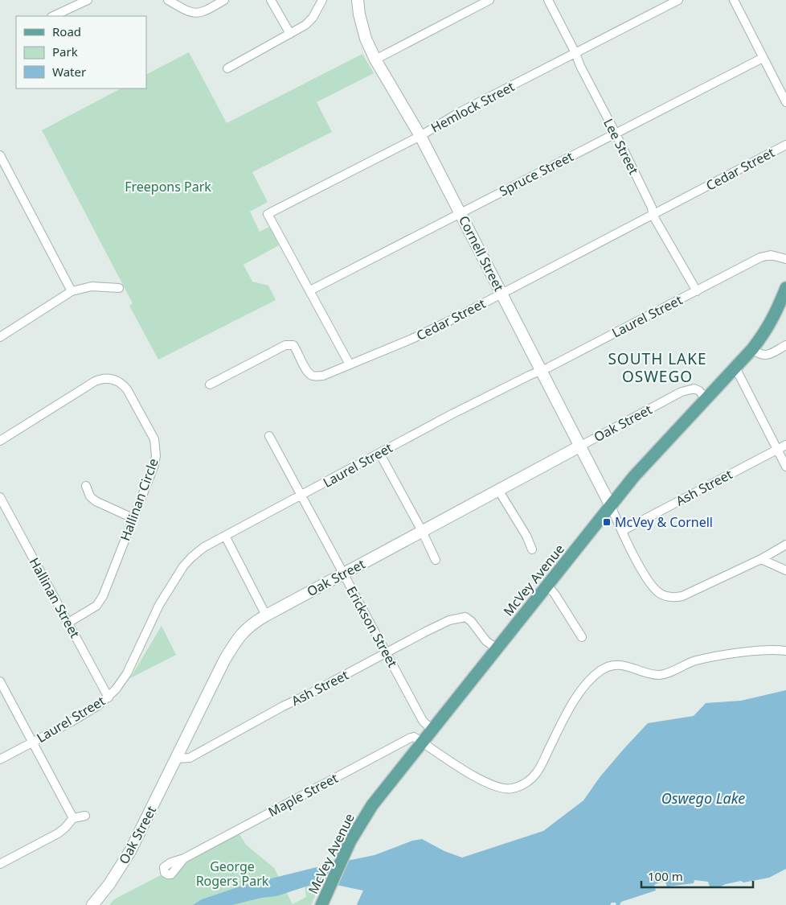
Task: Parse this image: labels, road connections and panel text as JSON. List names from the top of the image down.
{
  "streets": {
    "main road": ["McVey Avenue"],
    "street": [
      "Hemlock Street",
      "Lee Street",
      "Cedar Street",
      "Spruce Street",
      "Cornell Street",
      "Laurel Street",
      "Oak Street",
      "Ash Street",
      "Hallinan Circle",
      "Hallinan Street",
      "Erickson Street",
      "Maple Street"
    ]
  },
  "crossings": [
    ["Hemlock Street", "Lee Street"],
    ["Hemlock Street", "Spruce Street"],
    ["Hemlock Street", "Cornell Street"],
    ["Lee Street", "Cedar Street"],
    ["Lee Street", "Spruce Street"],
    ["Lee Street", "Laurel Street"],
    ["Cedar Street", "Cornell Street"],
    ["Spruce Street", "Cornell Street"],
    ["Cornell Street", "Laurel Street"],
    ["Cornell Street", "Oak Street"],
    ["Cornell Street", "McVey Avenue"],
    ["Laurel Street", "Hallinan Street"],
    ["Laurel Street", "Erickson Street"],
    ["Oak Street", "Ash Street"],
    ["Oak Street", "McVey Avenue"],
    ["Oak Street", "Erickson Street"],
    ["Ash Street", "McVey Avenue"],
    ["Ash Street", "Erickson Street"],
    ["Hallinan Circle", "Hallinan Street"],
    ["McVey Avenue", "Erickson Street"],
    ["McVey Avenue", "Maple Street"]
  ],
  "districts": ["SOUTH LAKE OSWEGO"],
  "water": ["Oswego Lake"],
  "parks": ["Freepons Park", "George Rogers Park"],
  "places": {
    "transit": ["McVey & Cornell"]
  },
  "legend": ["Road", "Park", "Water"],
  "scale_bar": "100 m"
}
